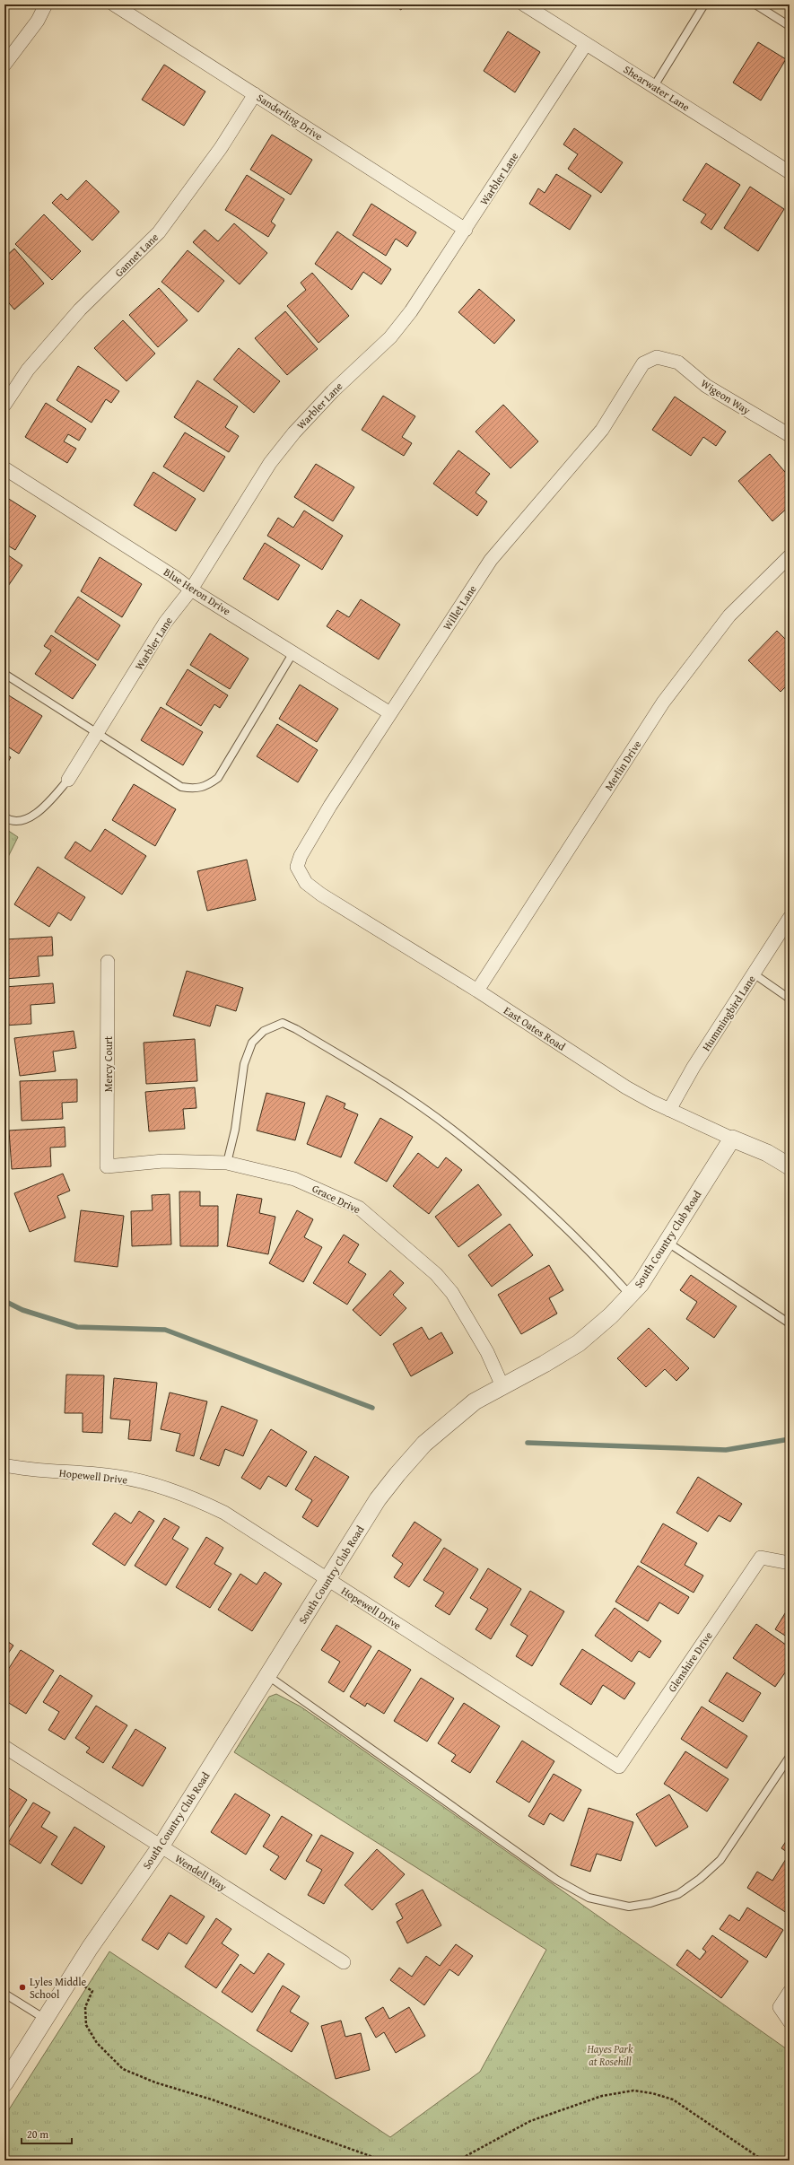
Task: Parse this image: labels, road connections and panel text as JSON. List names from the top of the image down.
{
  "streets": {
    "street": [
      "Shearwater Lane",
      "Sanderling Drive",
      "Warbler Lane",
      "Gannet Lane",
      "Wigeon Way",
      "Blue Heron Drive",
      "Willet Lane",
      "Merlin Drive",
      "Hummingbird Lane",
      "East Oates Road",
      "Mercy Court",
      "Grace Drive",
      "South Country Club Road",
      "Hopewell Drive",
      "Glenshire Drive",
      "Wendell Way"
    ]
  },
  "crossings": [
    ["Shearwater Lane", "Warbler Lane"],
    ["Sanderling Drive", "Warbler Lane"],
    ["Sanderling Drive", "Gannet Lane"],
    ["Warbler Lane", "Blue Heron Drive"],
    ["Wigeon Way", "Willet Lane"],
    ["Blue Heron Drive", "Willet Lane"],
    ["Willet Lane", "East Oates Road"],
    ["Merlin Drive", "East Oates Road"],
    ["Hummingbird Lane", "East Oates Road"],
    ["East Oates Road", "South Country Club Road"],
    ["Mercy Court", "Grace Drive"],
    ["Grace Drive", "South Country Club Road"],
    ["South Country Club Road", "Hopewell Drive"],
    ["South Country Club Road", "Wendell Way"],
    ["Hopewell Drive", "Glenshire Drive"]
  ],
  "parks": ["Hayes Park at Rosehill"],
  "places": ["Lyles Middle School"],
  "scale_bar": "20 m"
}
